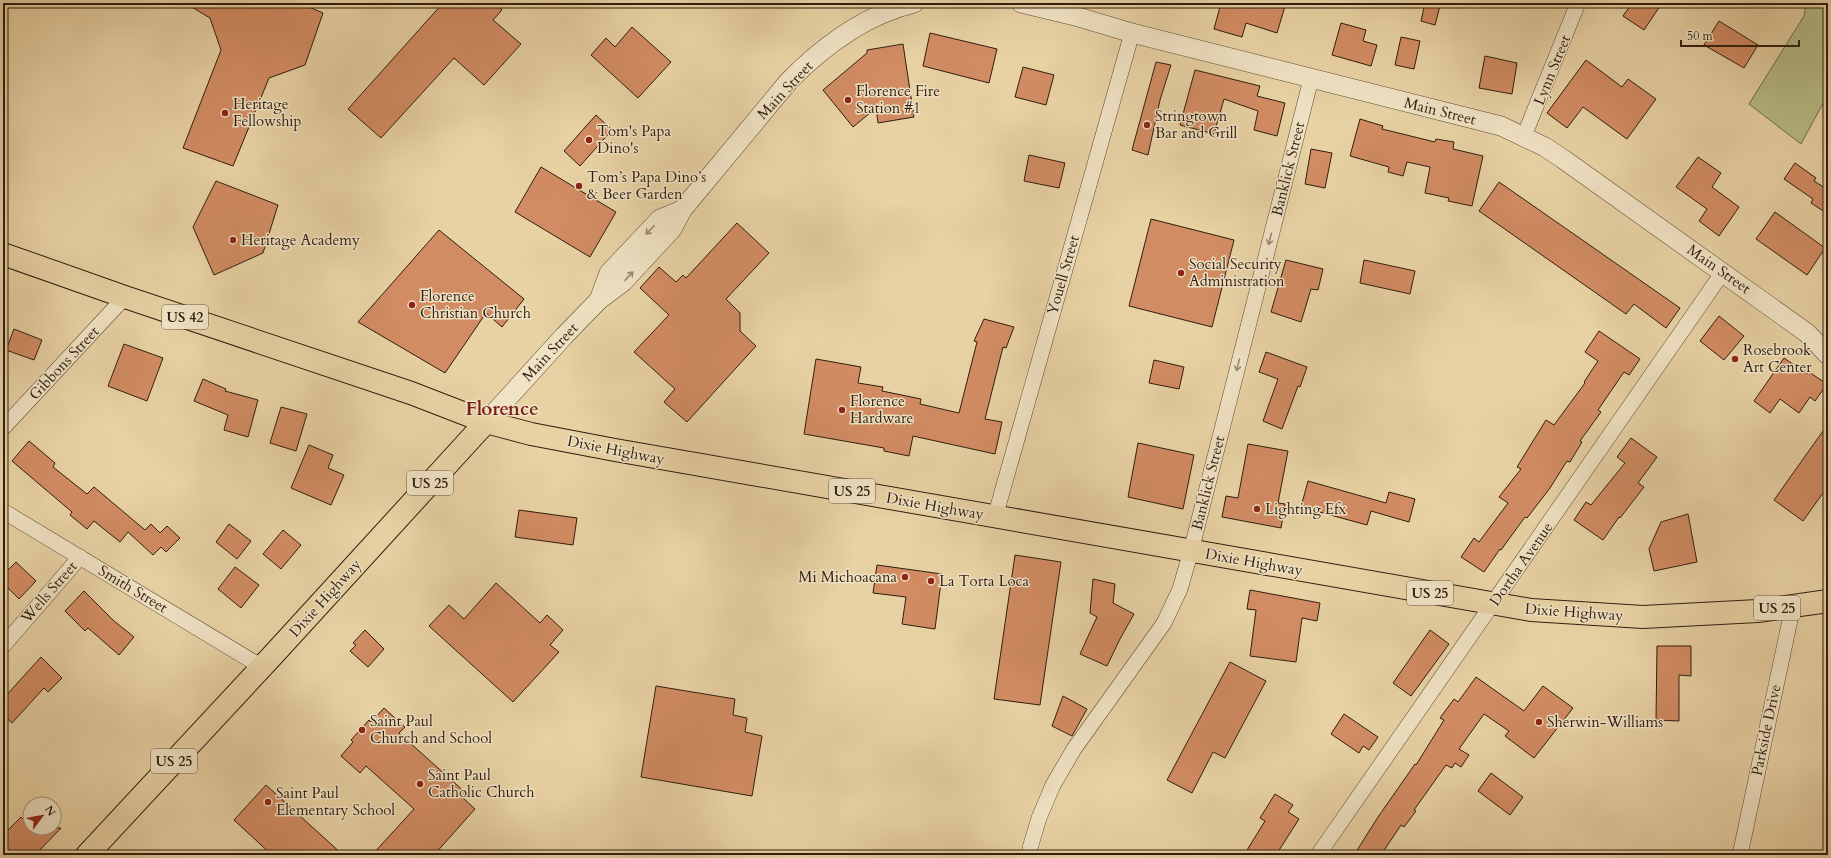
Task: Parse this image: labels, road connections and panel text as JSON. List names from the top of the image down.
{
  "streets": {
    "main road": ["US 42", "Dixie Highway", "US 25"],
    "street": [
      "Lynn Street",
      "Main Street",
      "Banklick Street",
      "Youell Street",
      "Gibbons Street",
      "Dortha Avenue",
      "Smith Street",
      "Wells Street",
      "Parkside Drive"
    ]
  },
  "crossings": [
    ["Lynn Street", "Main Street"],
    ["Main Street", "Banklick Street"],
    ["Main Street", "Youell Street"],
    ["Main Street", "US 42"],
    ["Main Street", "Dixie Highway"],
    ["Main Street", "Dortha Avenue"],
    ["Banklick Street", "Dixie Highway"],
    ["Youell Street", "Dixie Highway"],
    ["US 42", "Gibbons Street"],
    ["US 42", "Dixie Highway"],
    ["Dixie Highway", "Dortha Avenue"],
    ["Dixie Highway", "Smith Street"],
    ["Dixie Highway", "Parkside Drive"],
    ["Smith Street", "Wells Street"]
  ],
  "one_way": ["Banklick Street"],
  "districts": ["Florence"],
  "places": [
    "Florence Fire Station #1",
    "Heritage Fellowship",
    "Stringtown Bar and Grill",
    "Tom's Papa Dino's",
    "Tom’s Papa Dino’s & Beer Garden",
    "Heritage Academy",
    "Social Security Administration",
    "Florence Christian Church",
    "Rosebrook Art Center",
    "Florence Hardware",
    "Lighting Efx",
    "Mi Michoacana",
    "La Torta Loca",
    "Sherwin-Williams",
    "Saint Paul Church and School",
    "Saint Paul Catholic Church",
    "Saint Paul Elementary School"
  ],
  "scale_bar": "50 m",
  "north": "top right"
}
